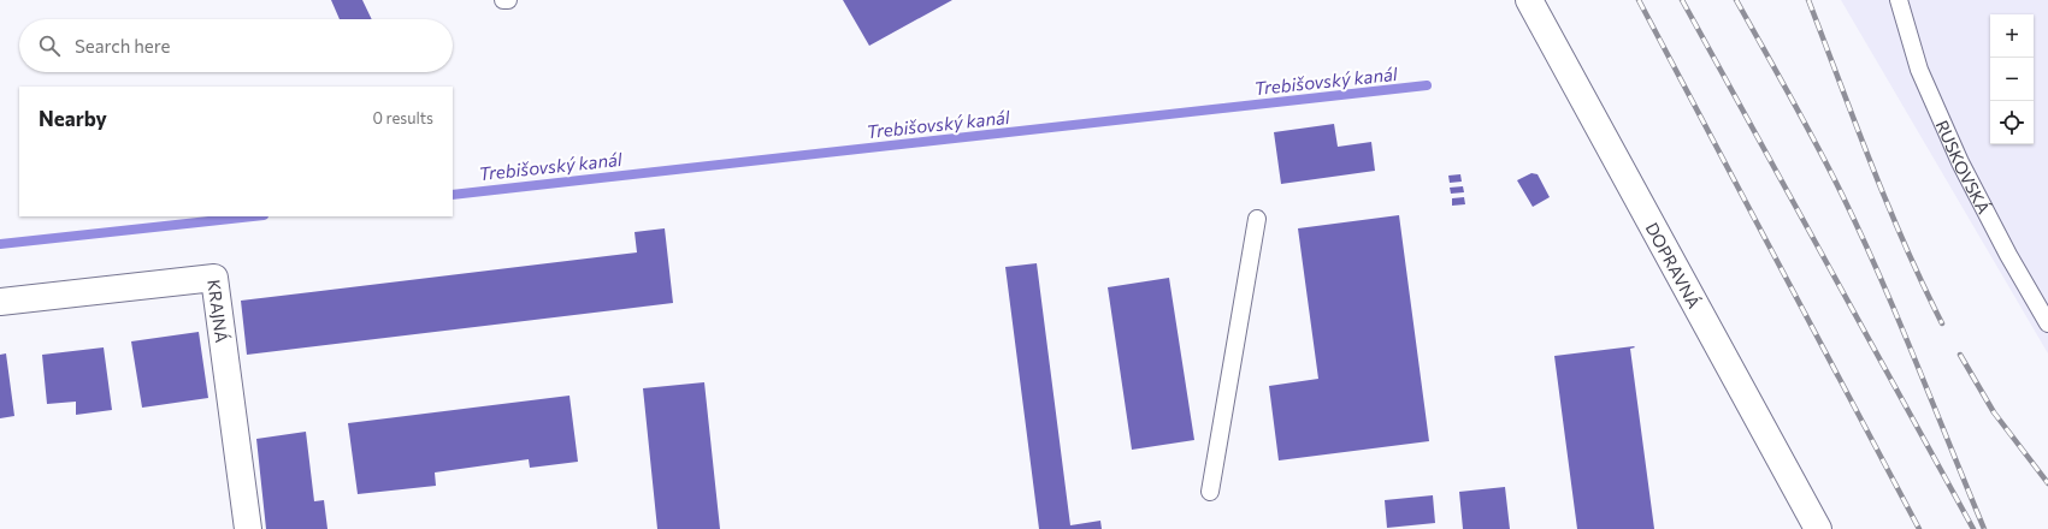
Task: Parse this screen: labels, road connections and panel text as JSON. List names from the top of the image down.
{
  "streets": {
    "street": ["DOPRAVNÁ", "KRAJNÁ"],
    "lane": ["RUSKOVSKÁ"]
  },
  "water": ["Trebišovský kanál"],
  "page": {
    "map_buttons": ["+", "−"],
    "search": "Search here",
    "heading": ["Nearby", "0 results"]
  }
}
